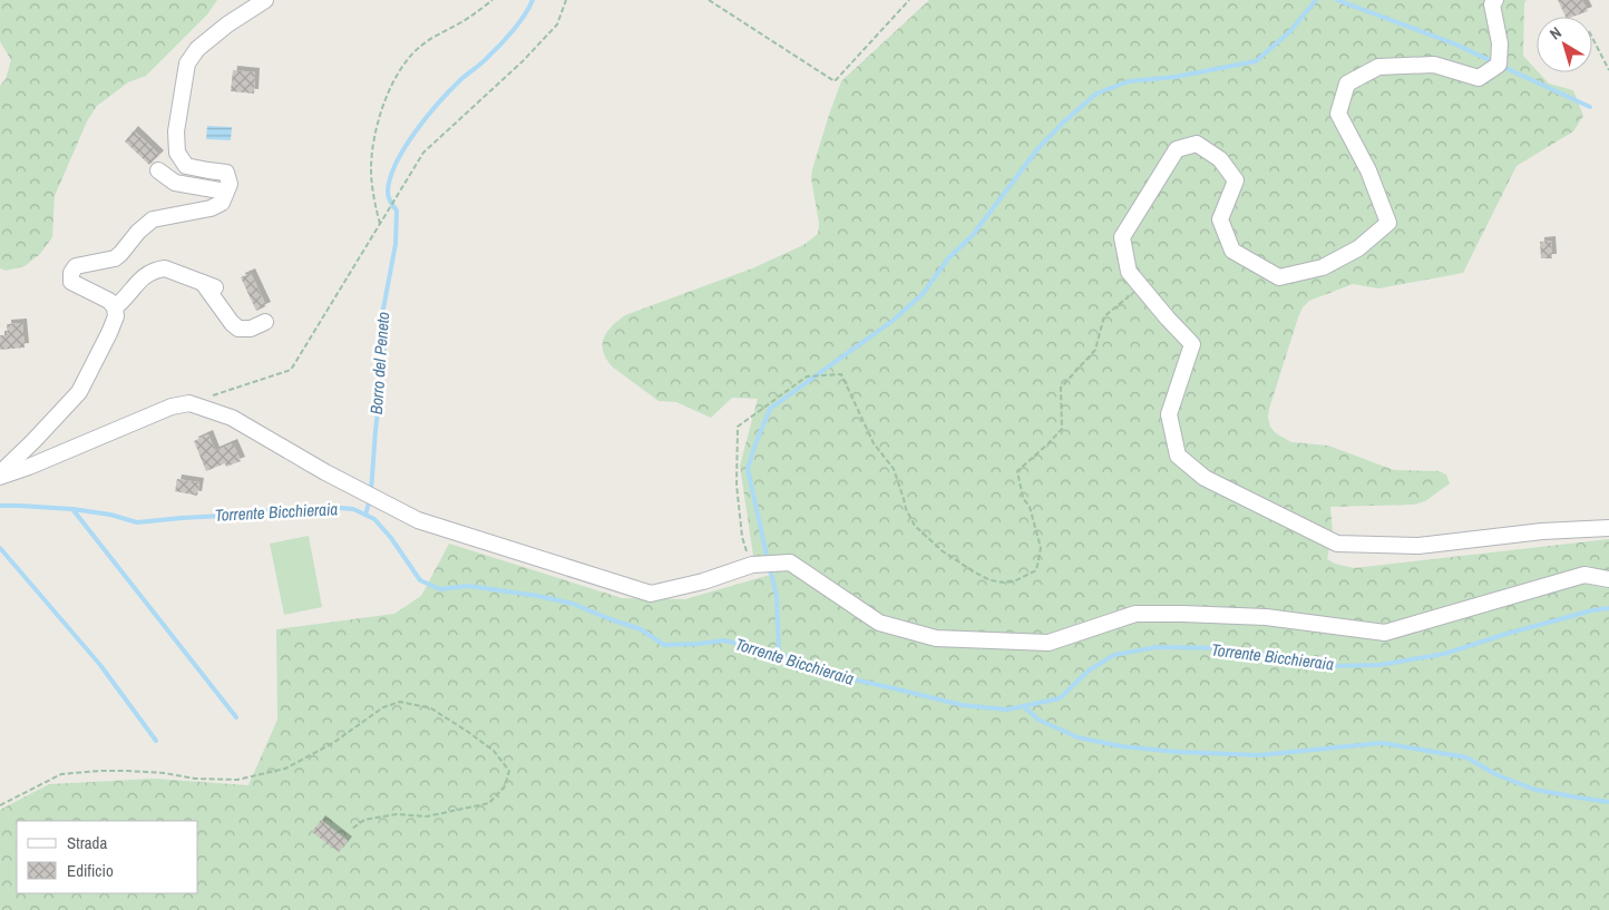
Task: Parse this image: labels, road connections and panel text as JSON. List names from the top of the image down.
{
  "water": ["Borro del Peneto", "Torrente Bicchieraia"],
  "legend": ["Strada", "Edificio"],
  "north": "top left"
}
